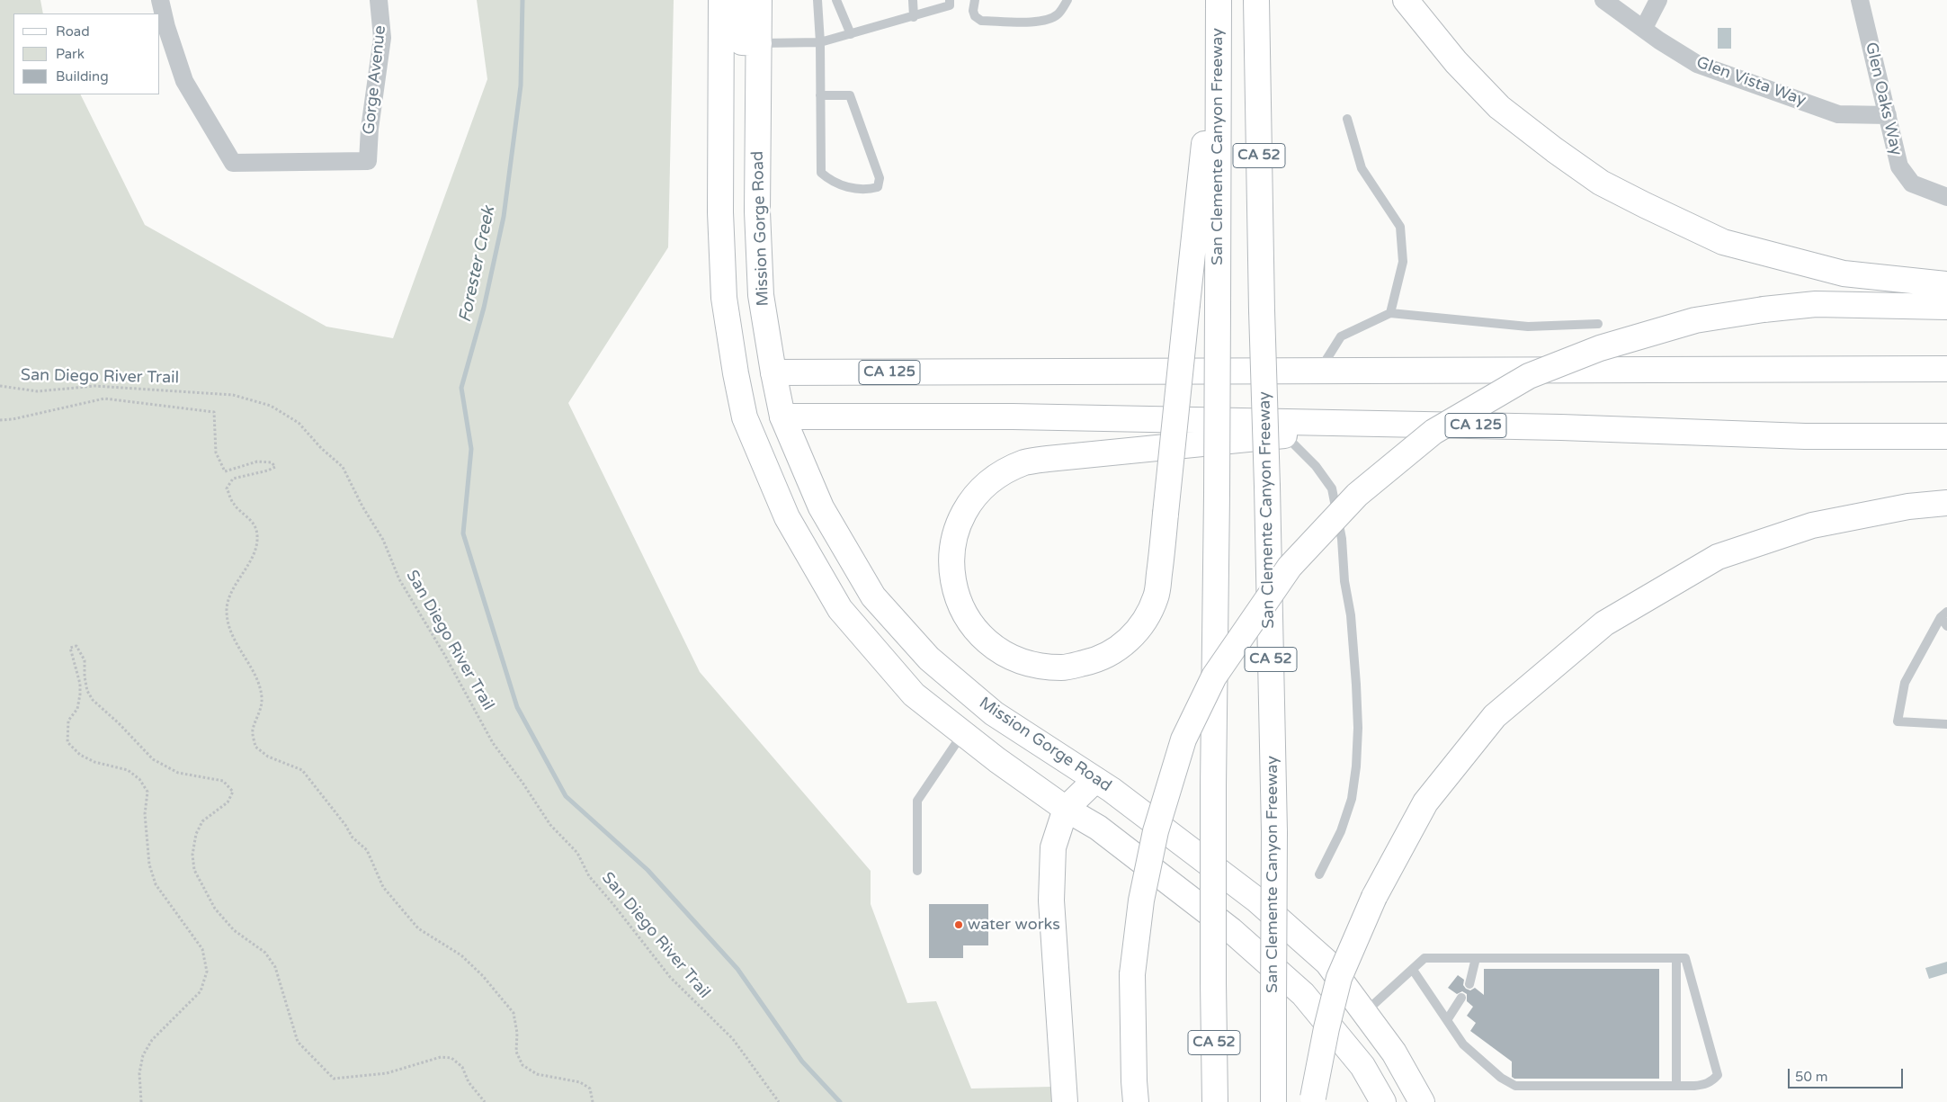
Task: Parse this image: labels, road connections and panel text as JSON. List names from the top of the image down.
{
  "streets": {
    "main road": [
      "San Clemente Canyon Freeway",
      "CA 52",
      "Mission Gorge Road",
      "CA 125"
    ],
    "street": ["Gorge Avenue", "Glen Vista Way", "Glen Oaks Way"],
    "path": ["San Diego River Trail"]
  },
  "crossings": [
    ["Glen Vista Way", "Glen Oaks Way"],
    ["Mission Gorge Road", "CA 125"]
  ],
  "water": ["Forester Creek"],
  "places": ["water works"],
  "legend": ["Road", "Park", "Building"],
  "scale_bar": "50 m"
}
